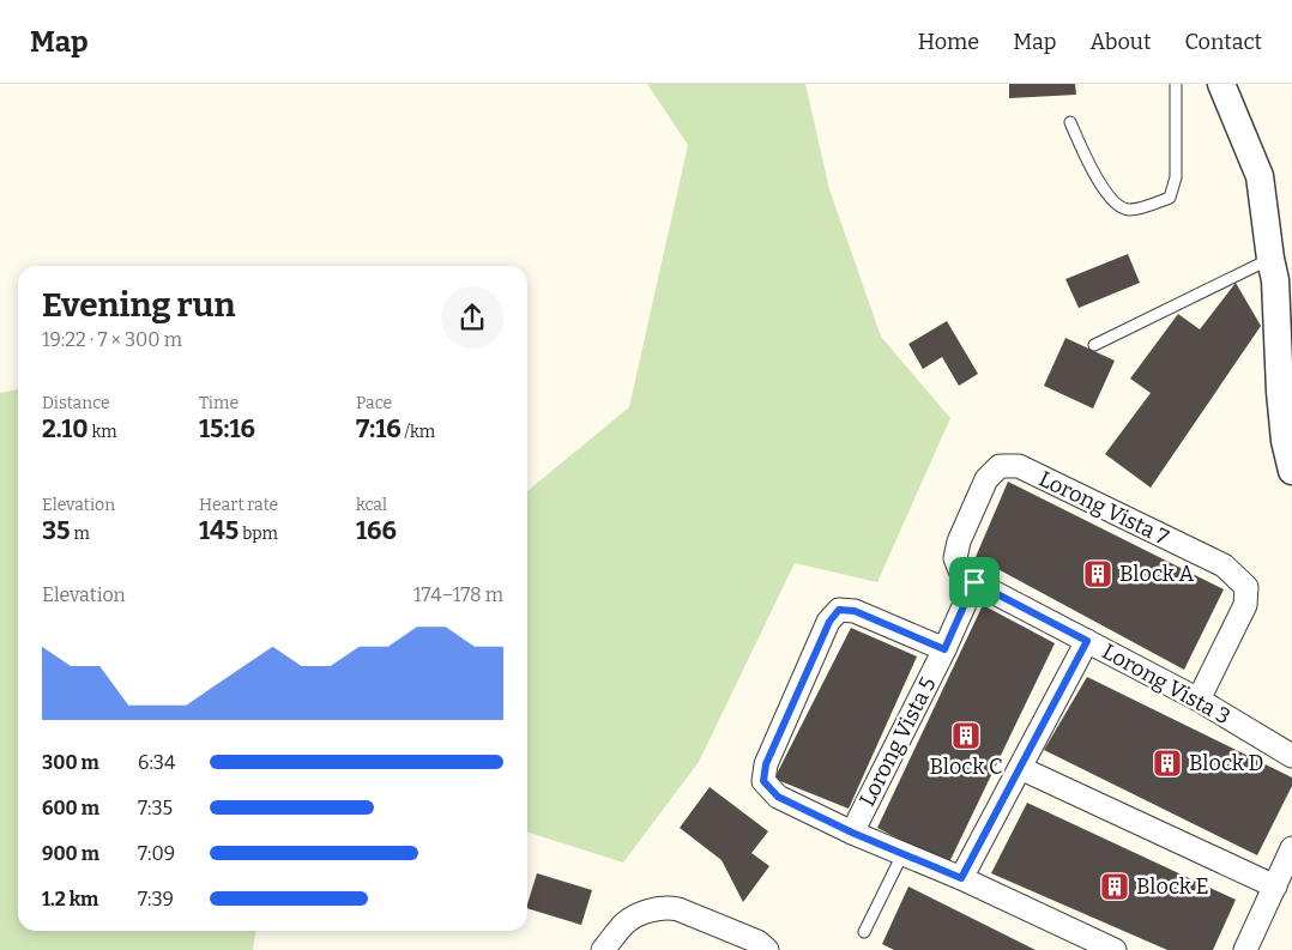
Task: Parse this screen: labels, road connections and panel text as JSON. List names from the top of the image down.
{
  "streets": {
    "street": ["Lorong Vista 7", "Lorong Vista 3", "Lorong Vista 5"]
  },
  "crossings": [
    ["Lorong Vista 7", "Lorong Vista 3"],
    ["Lorong Vista 7", "Lorong Vista 5"],
    ["Lorong Vista 3", "Lorong Vista 5"]
  ],
  "places": {
    "building": [
      "Block A",
      "Block C",
      "Block D",
      "Block E"
    ]
  },
  "page": {
    "header": "Map",
    "nav": [
      "Home",
      "Map",
      "About",
      "Contact"
    ],
    "heading": ["Evening run", "19:22 · 7 × 300 m"],
    "stats": [
      ["Distance", "2.10 km"],
      ["Time", "15:16"],
      ["Pace", "7:16 /km"],
      ["Elevation", "35 m"],
      ["Heart rate", "145 bpm"],
      ["kcal", "166"]
    ],
    "chart": ["Elevation", "174–178 m"],
    "list": [
      {
        "name": "300 m",
        "note": "6:34"
      },
      {
        "name": "600 m",
        "note": "7:35"
      },
      {
        "name": "900 m",
        "note": "7:09"
      },
      {
        "name": "1.2 km",
        "note": "7:39"
      }
    ]
  }
}
